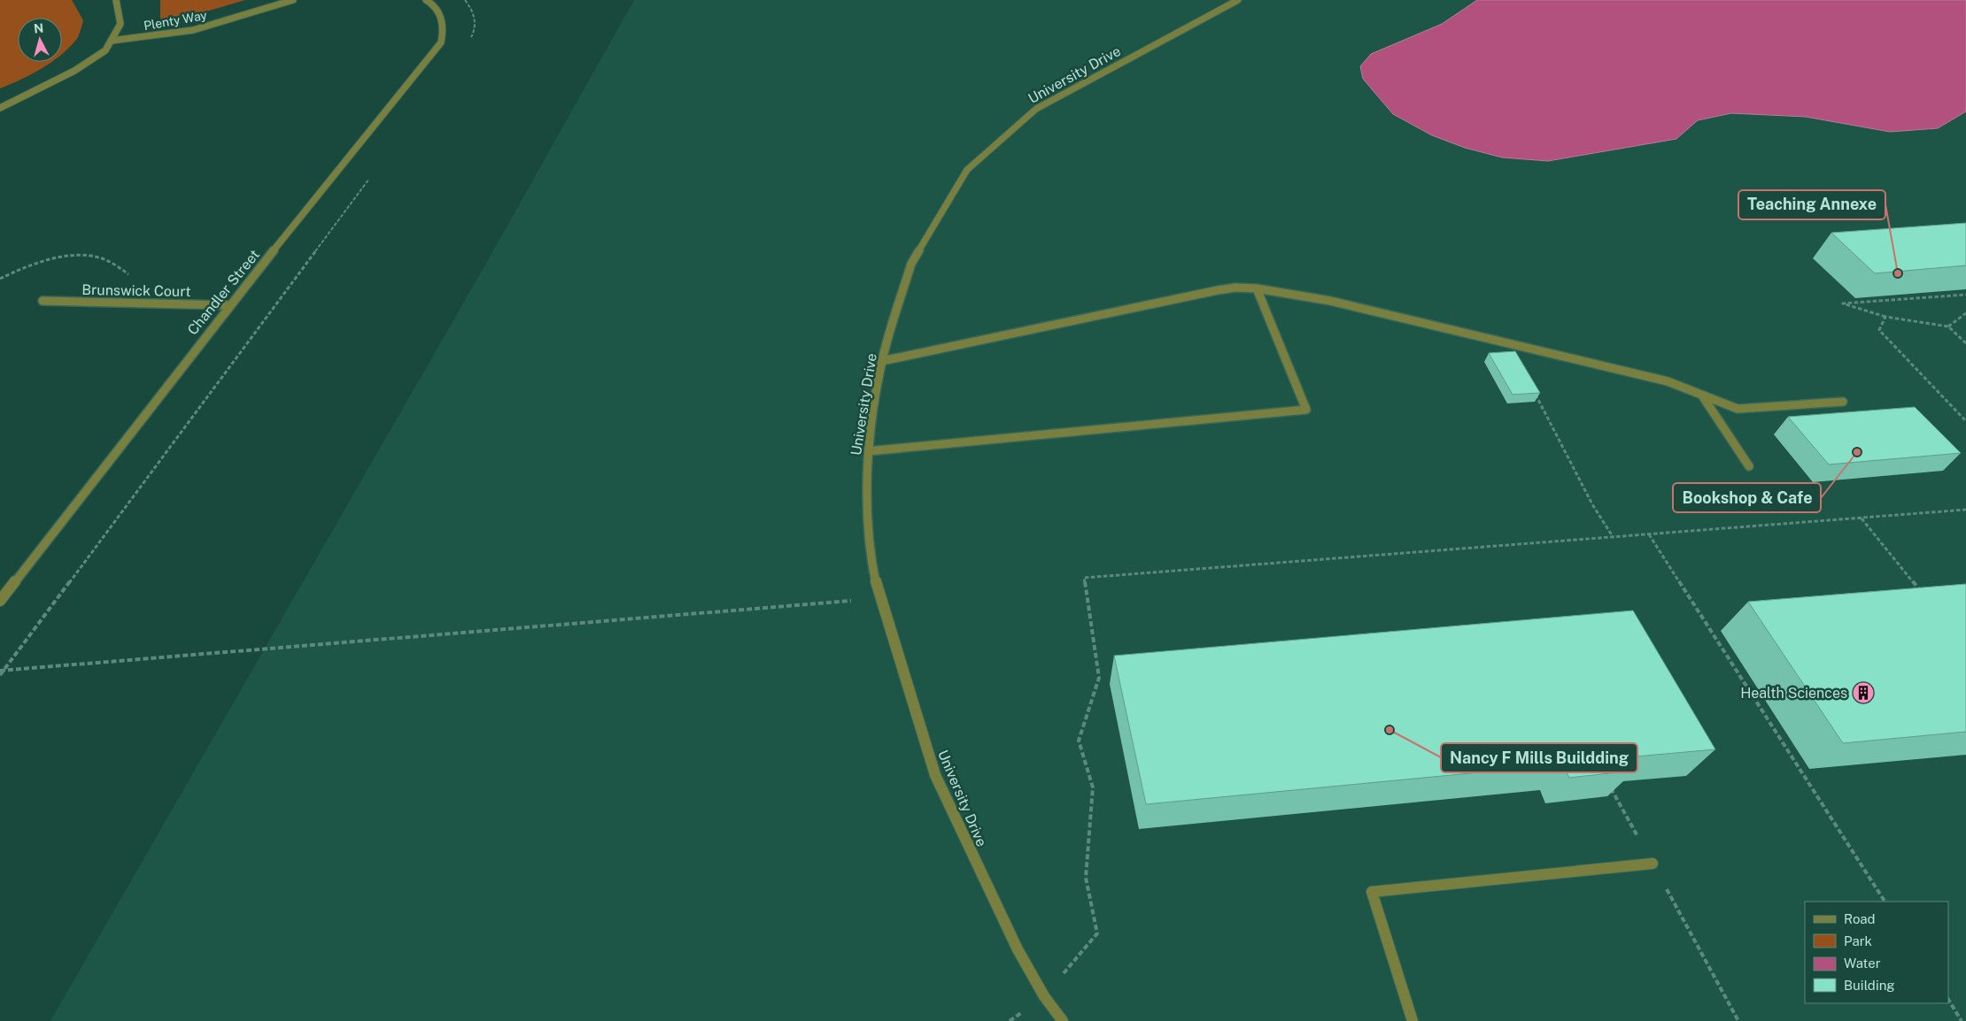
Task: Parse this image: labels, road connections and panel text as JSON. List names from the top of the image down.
{
  "streets": {
    "street": [
      "Plenty Way",
      "University Drive",
      "Brunswick Court",
      "Chandler Street"
    ]
  },
  "crossings": [
    ["Brunswick Court", "Chandler Street"]
  ],
  "places": {
    "other": ["Teaching Annexe", "Bookshop & Cafe", "Nancy F Mills Buildding"],
    "building": ["Health Sciences"]
  },
  "legend": [
    "Road",
    "Park",
    "Water",
    "Building"
  ],
  "north": "top"
}
